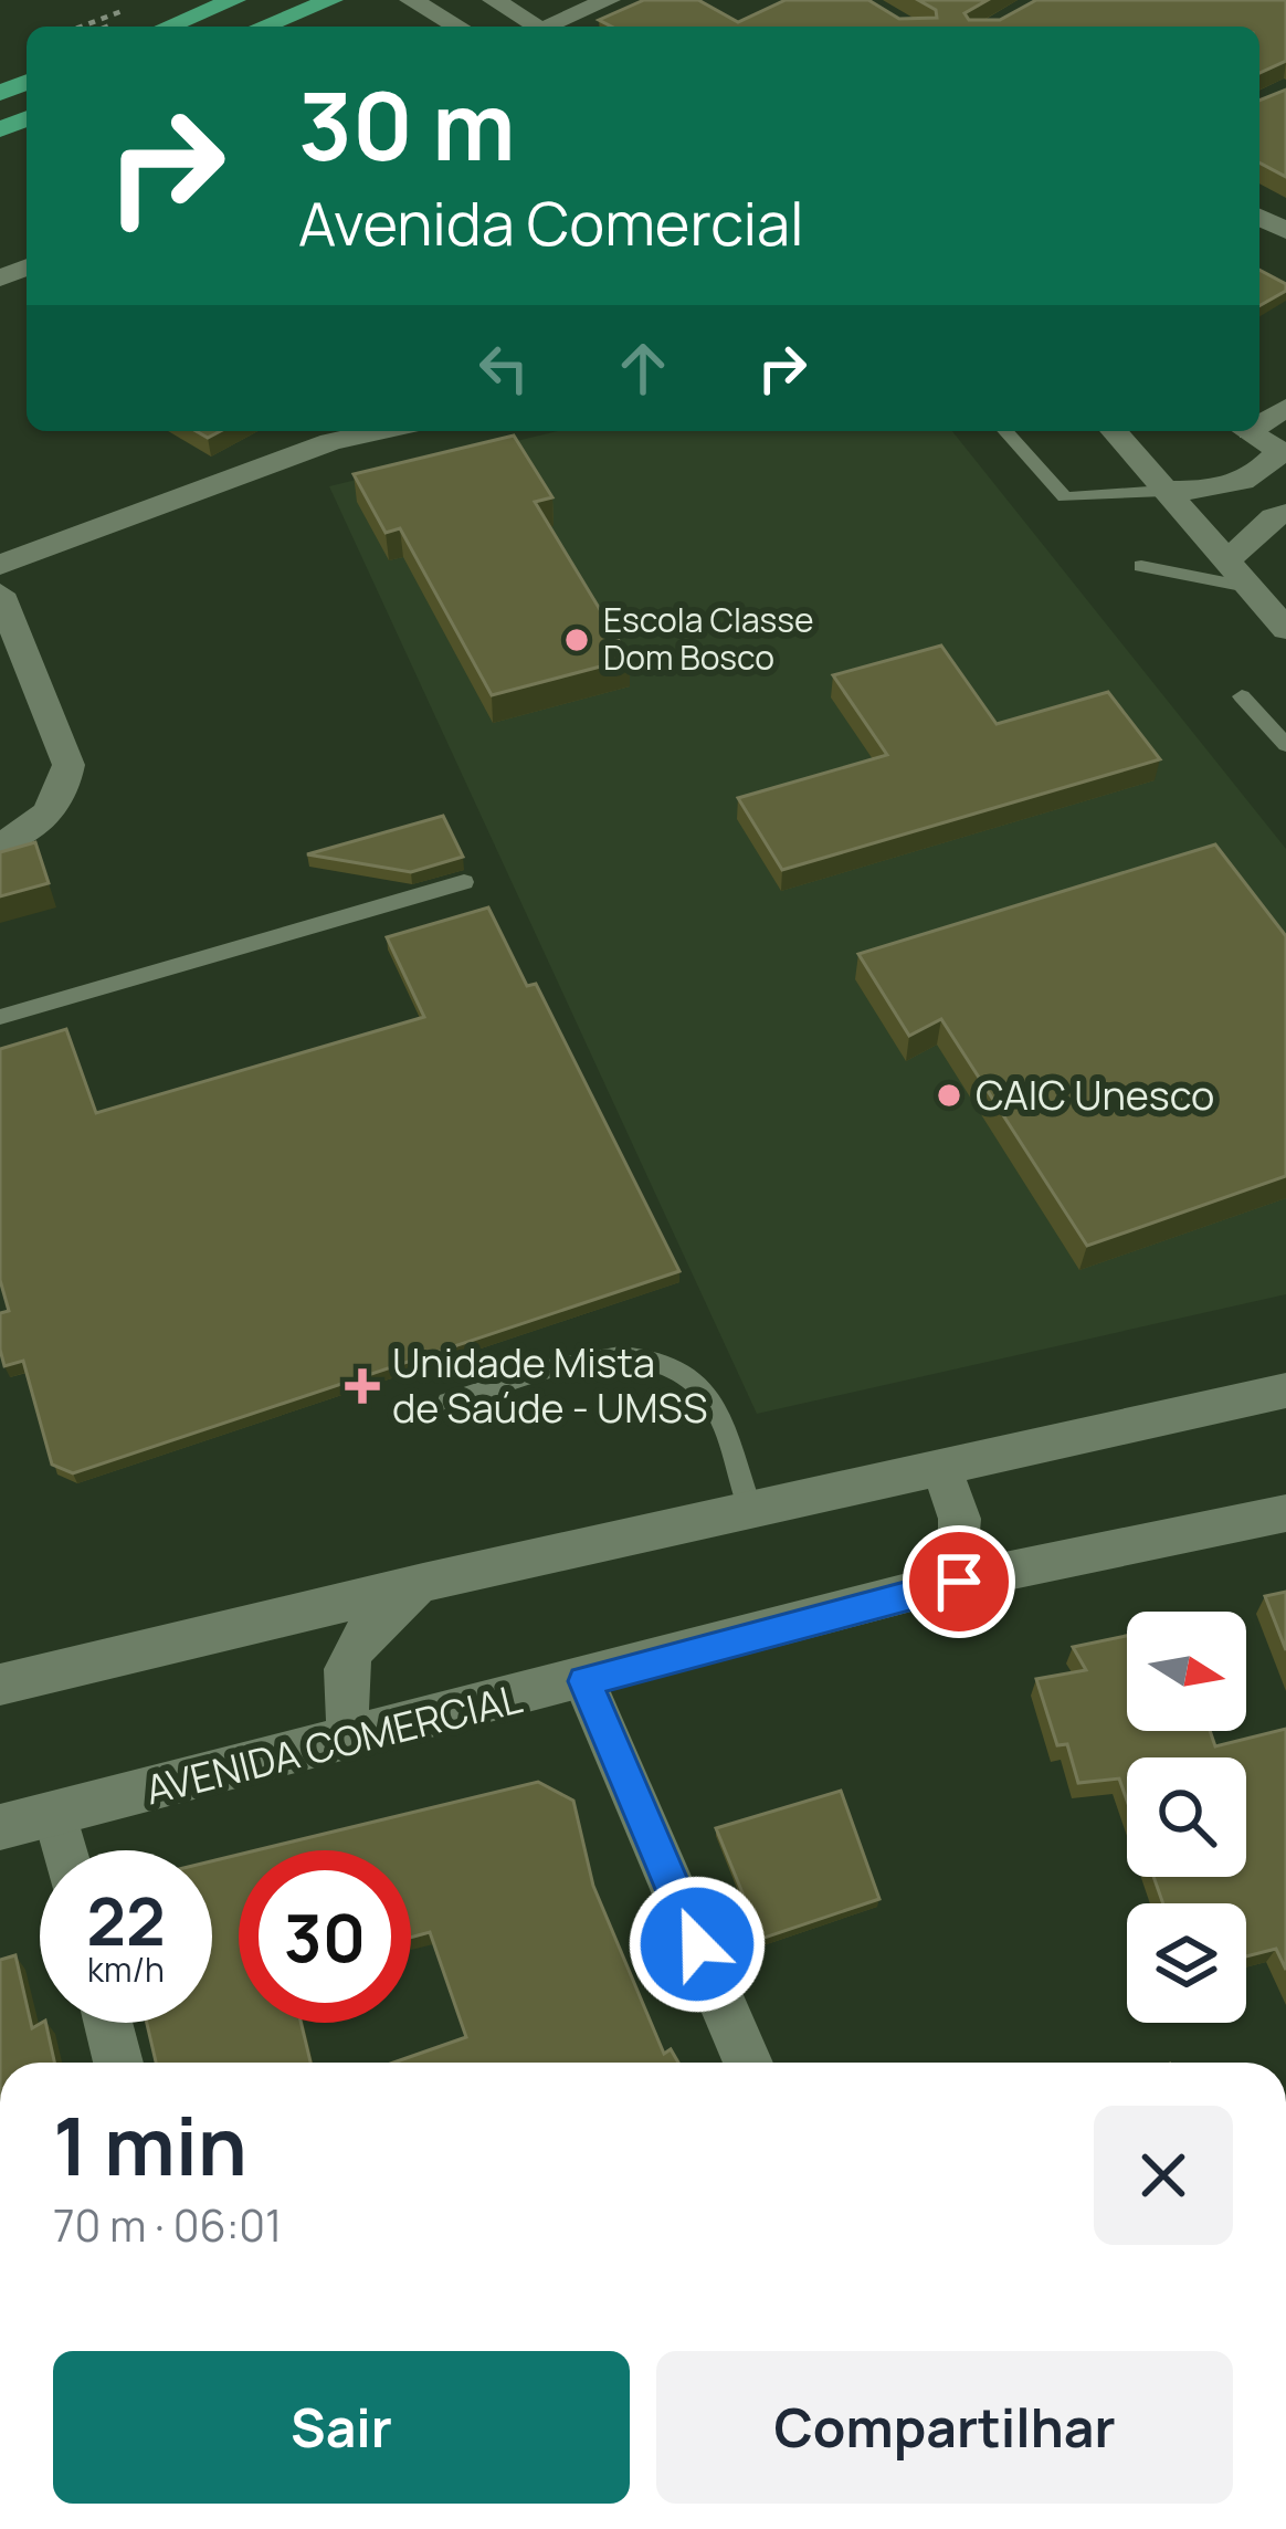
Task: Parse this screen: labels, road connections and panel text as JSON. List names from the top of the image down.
{
  "streets": {
    "street": ["AVENIDA COMERCIAL"]
  },
  "places": {
    "other": ["Escola Classe Dom Bosco", "CAIC Unesco"],
    "health": ["Unidade Mista de Saúde - UMSS"]
  },
  "north": "right",
  "page": {
    "turn": ["30 m", "Avenida Comercial"],
    "speed": "22 km/h",
    "limit": "30",
    "heading": ["1 min", "70 m · 06:01"],
    "buttons": ["Sair", "Compartilhar"]
  }
}
